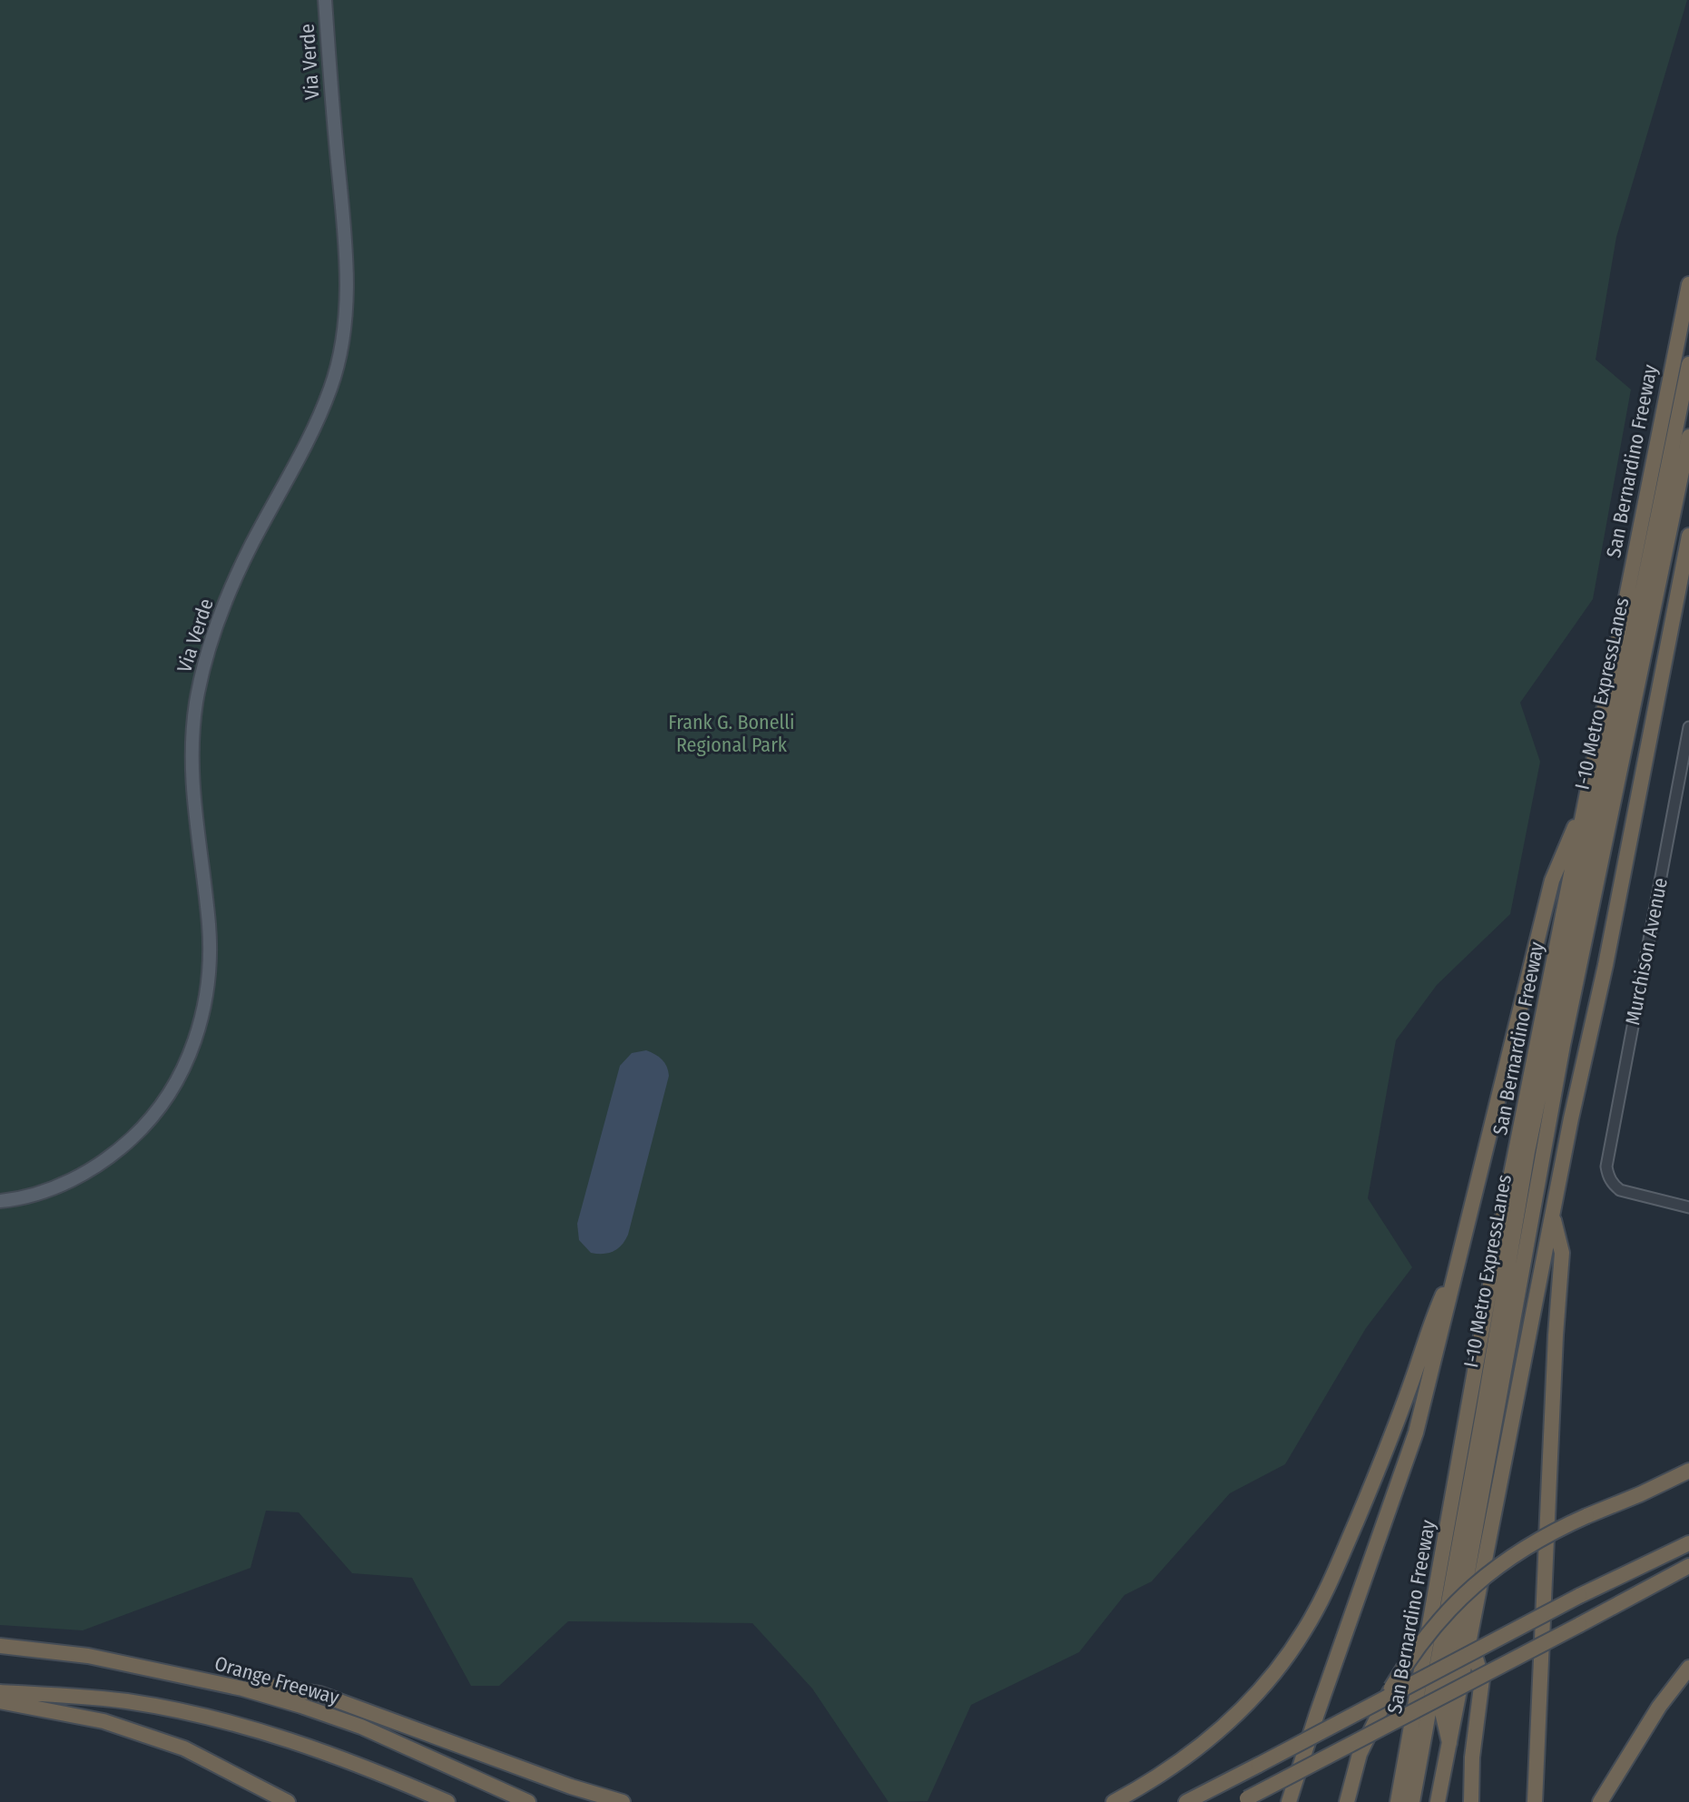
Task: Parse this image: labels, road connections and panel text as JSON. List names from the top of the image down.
{
  "streets": {
    "highway": ["San Bernardino Freeway", "I-10 Metro ExpressLanes", "Orange Freeway"],
    "main road": ["Via Verde"],
    "street": ["Murchison Avenue"]
  },
  "parks": ["Frank G. Bonelli Regional Park"]
}
